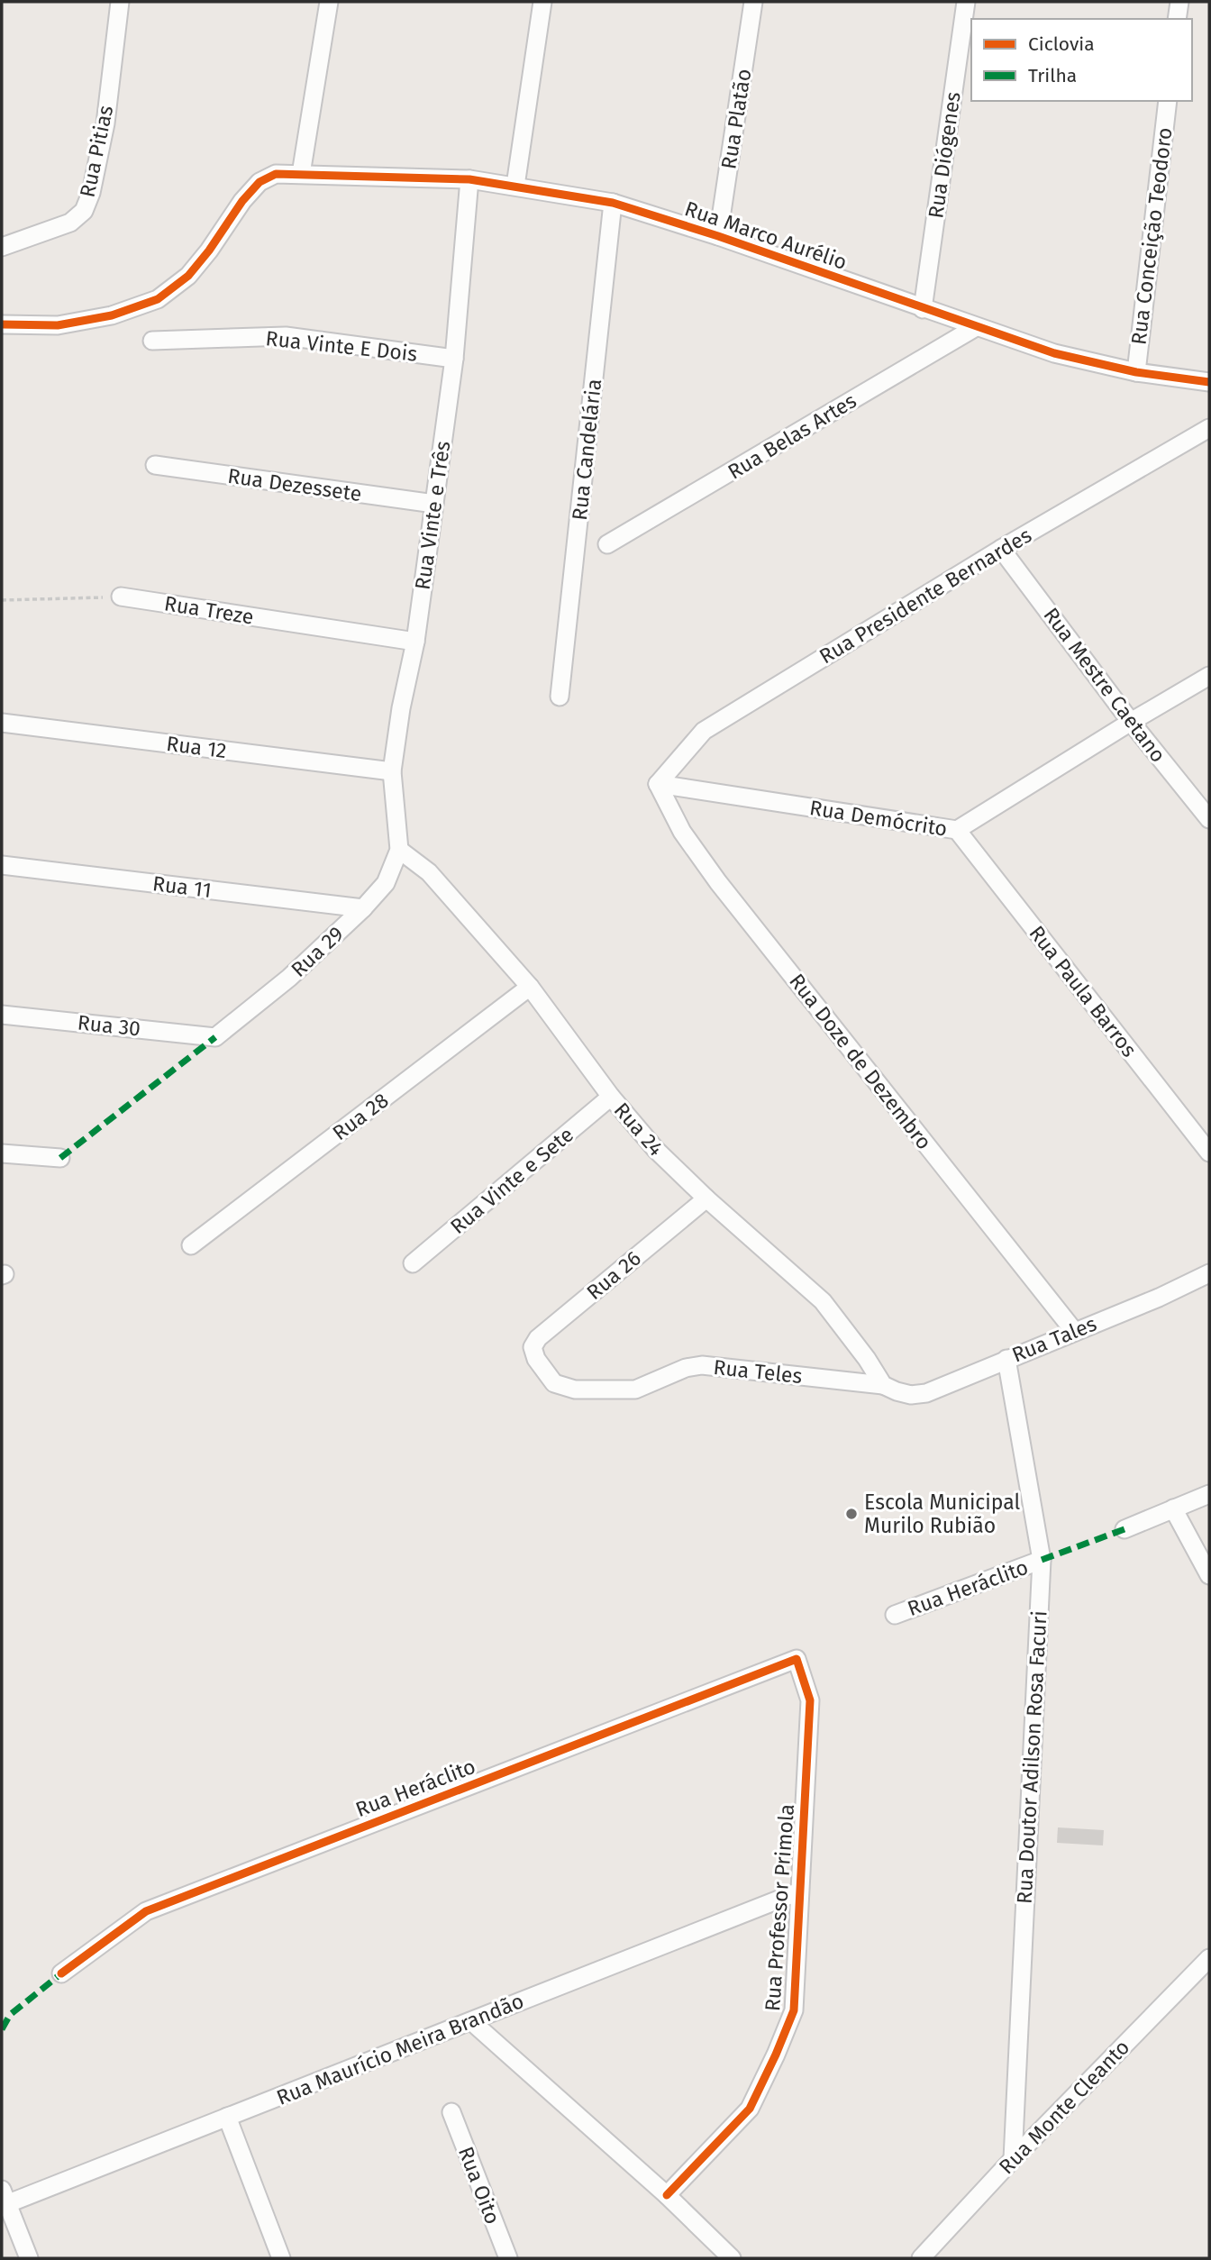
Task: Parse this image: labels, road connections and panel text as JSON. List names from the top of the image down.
{
  "streets": {
    "street": [
      "Rua Platão",
      "Rua Pitias",
      "Rua Diógenes",
      "Rua Marco Aurélio",
      "Rua Conceição Teodoro",
      "Rua Vinte E Dois",
      "Rua Belas Artes",
      "Rua Candelária",
      "Rua Dezessete",
      "Rua Vinte e Três",
      "Rua Presidente Bernardes",
      "Rua Treze",
      "Rua Mestre Caetano",
      "Rua 12",
      "Rua Demócrito",
      "Rua 11",
      "Rua 29",
      "Rua Paula Barros",
      "Rua 30",
      "Rua Doze de Dezembro",
      "Rua 28",
      "Rua 24",
      "Rua Vinte e Sete",
      "Rua 26",
      "Rua Tales",
      "Rua Teles",
      "Rua Heráclito",
      "Rua Doutor Adilson Rosa Facuri",
      "Rua Professor Primola",
      "Rua Maurício Meira Brandão",
      "Rua Monte Cleanto",
      "Rua Oito"
    ]
  },
  "crossings": [
    ["Rua Platão", "Rua Marco Aurélio"],
    ["Rua Diógenes", "Rua Marco Aurélio"],
    ["Rua Marco Aurélio", "Rua Conceição Teodoro"],
    ["Rua Marco Aurélio", "Rua Belas Artes"],
    ["Rua Marco Aurélio", "Rua Candelária"],
    ["Rua Marco Aurélio", "Rua Vinte e Três"],
    ["Rua Vinte E Dois", "Rua Vinte e Três"],
    ["Rua Dezessete", "Rua Vinte e Três"],
    ["Rua Vinte e Três", "Rua Treze"],
    ["Rua Vinte e Três", "Rua 12"],
    ["Rua Vinte e Três", "Rua 29"],
    ["Rua Vinte e Três", "Rua 24"],
    ["Rua Presidente Bernardes", "Rua Mestre Caetano"],
    ["Rua Presidente Bernardes", "Rua Demócrito"],
    ["Rua Presidente Bernardes", "Rua Doze de Dezembro"],
    ["Rua Mestre Caetano", "Rua Demócrito"],
    ["Rua Demócrito", "Rua Paula Barros"],
    ["Rua Demócrito", "Rua Doze de Dezembro"],
    ["Rua 11", "Rua 29"],
    ["Rua 29", "Rua 30"],
    ["Rua 29", "Rua 24"],
    ["Rua Doze de Dezembro", "Rua Tales"],
    ["Rua 28", "Rua 24"],
    ["Rua 24", "Rua Vinte e Sete"],
    ["Rua 24", "Rua 26"],
    ["Rua 24", "Rua Tales"],
    ["Rua 24", "Rua Teles"],
    ["Rua 26", "Rua Teles"],
    ["Rua Tales", "Rua Teles"],
    ["Rua Tales", "Rua Doutor Adilson Rosa Facuri"],
    ["Rua Heráclito", "Rua Doutor Adilson Rosa Facuri"],
    ["Rua Heráclito", "Rua Professor Primola"],
    ["Rua Doutor Adilson Rosa Facuri", "Rua Monte Cleanto"],
    ["Rua Professor Primola", "Rua Maurício Meira Brandão"]
  ],
  "places": ["Escola Municipal Murilo Rubião"],
  "legend": ["Ciclovia", "Trilha"]
}
